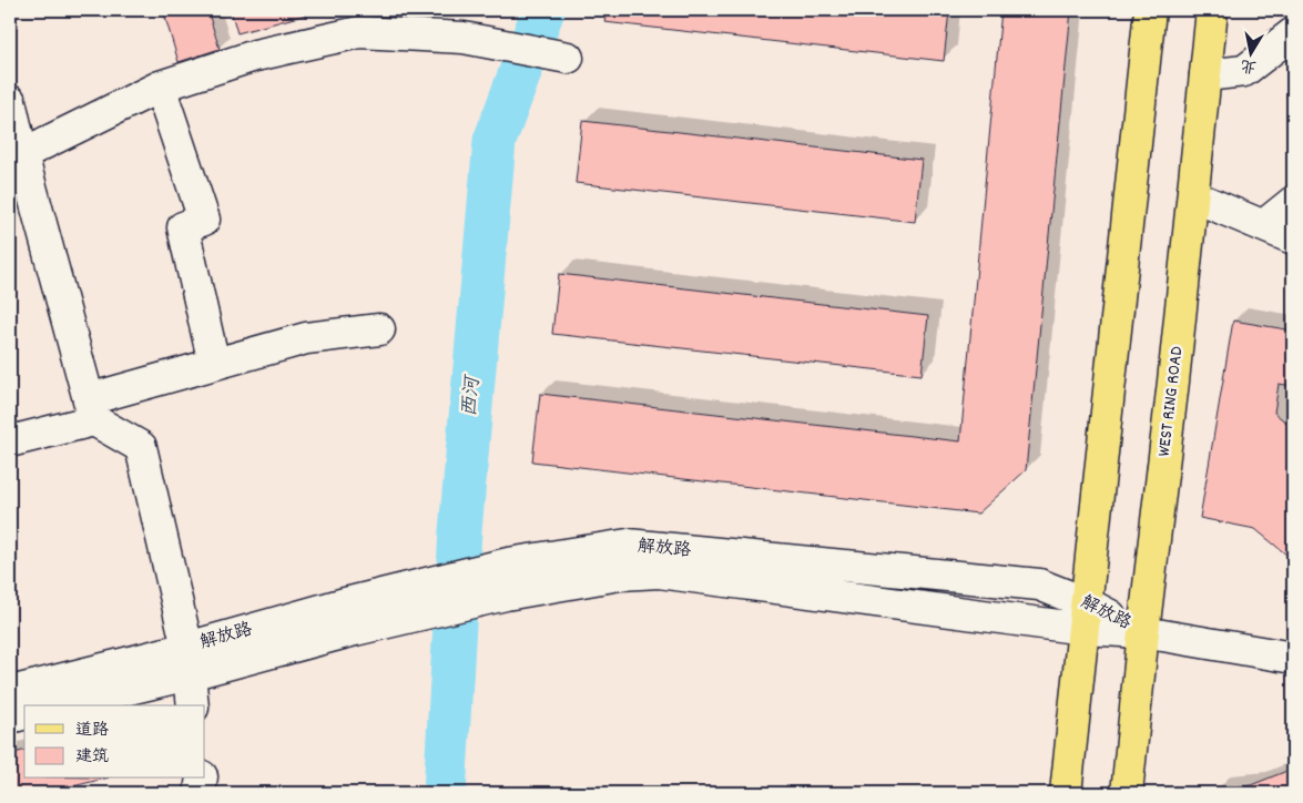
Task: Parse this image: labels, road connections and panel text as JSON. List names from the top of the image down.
{
  "streets": {
    "main road": ["WEST RING ROAD"],
    "street": ["解放路"]
  },
  "crossings": [
    ["WEST RING ROAD", "解放路"]
  ],
  "water": ["西河"],
  "legend": ["道路", "建筑"],
  "north": "bottom"
}
